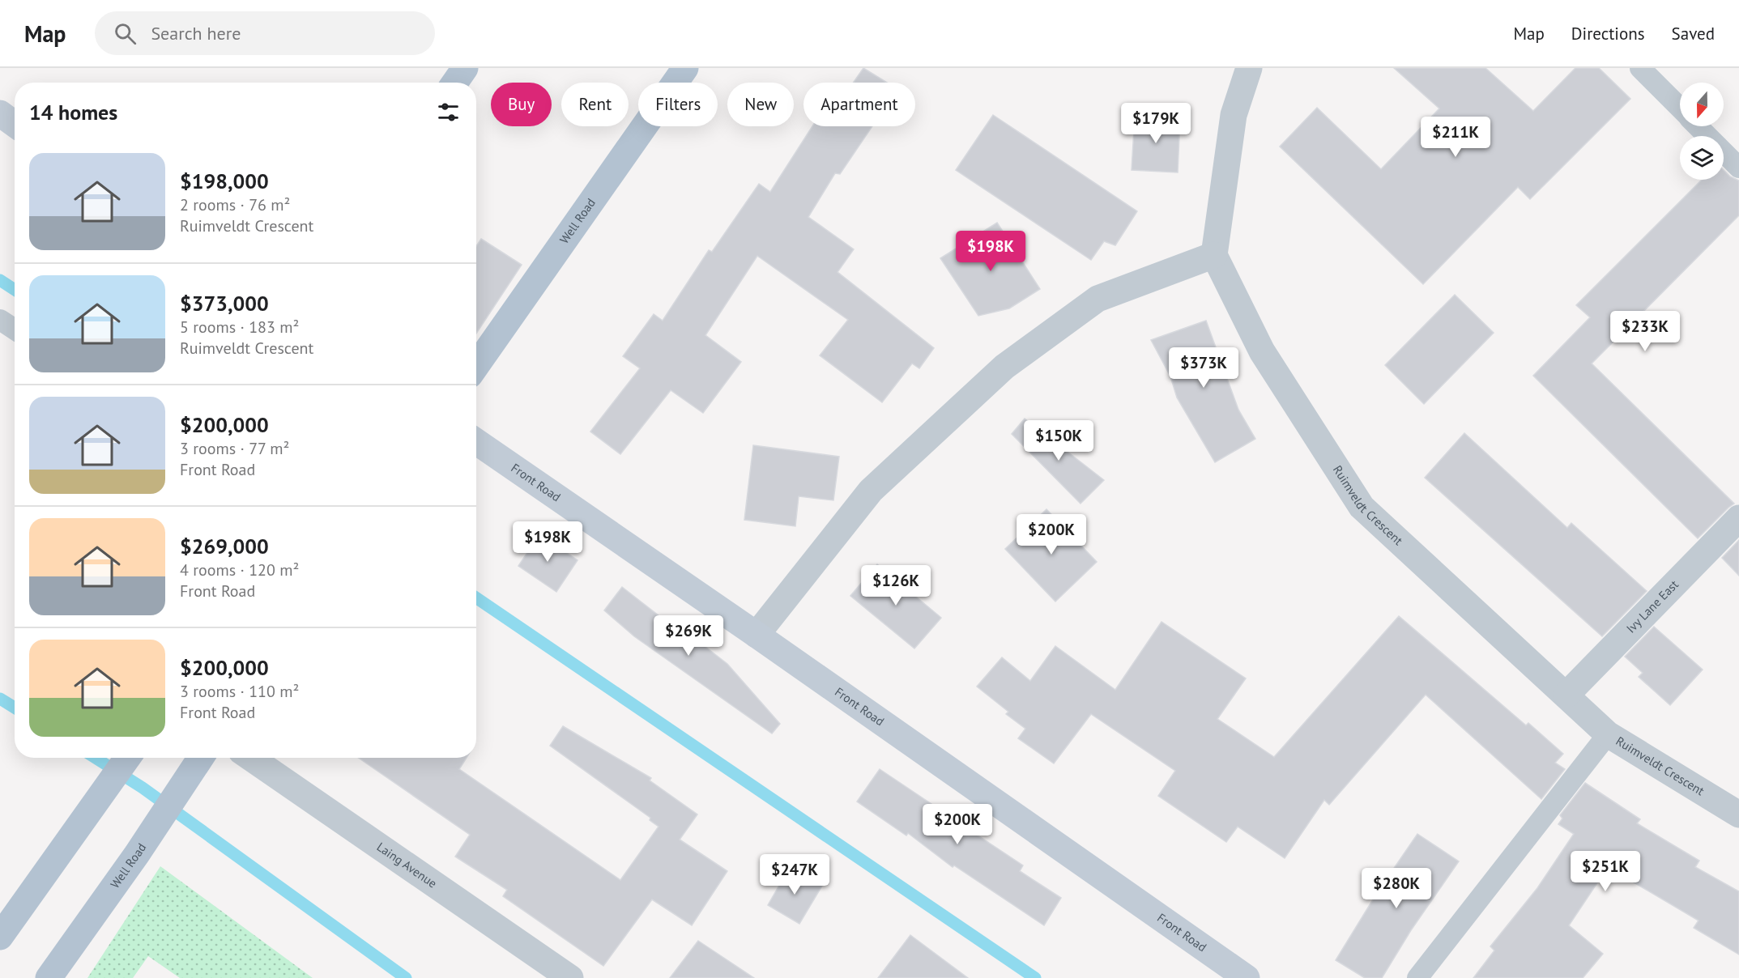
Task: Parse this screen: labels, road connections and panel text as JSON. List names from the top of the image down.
{
  "streets": {
    "main road": ["Well Road"],
    "street": [
      "Front Road",
      "Ruimveldt Crescent",
      "Ivy Lane East",
      "Laing Avenue"
    ]
  },
  "crossings": [
    ["Ruimveldt Crescent", "Ivy Lane East"]
  ],
  "north": "bottom",
  "page": {
    "header": "Map",
    "search": "Search here",
    "nav": ["Map", "Directions", "Saved"],
    "chip": [
      "Buy",
      "Rent",
      "Filters",
      "New",
      "Apartment"
    ],
    "heading": "14 homes",
    "price": [
      "$179K",
      "$211K",
      "$198K",
      "$233K",
      "$373K",
      "$150K",
      "$200K",
      "$198K",
      "$126K",
      "$269K",
      "$200K",
      "$251K",
      "$247K",
      "$280K"
    ],
    "list": [
      {
        "name": "$198,000",
        "note": "2 rooms · 76 m² · Ruimveldt Crescent"
      },
      {
        "name": "$373,000",
        "note": "5 rooms · 183 m² · Ruimveldt Crescent"
      },
      {
        "name": "$200,000",
        "note": "3 rooms · 77 m² · Front Road"
      },
      {
        "name": "$269,000",
        "note": "4 rooms · 120 m² · Front Road"
      },
      {
        "name": "$200,000",
        "note": "3 rooms · 110 m² · Front Road"
      }
    ]
  }
}
